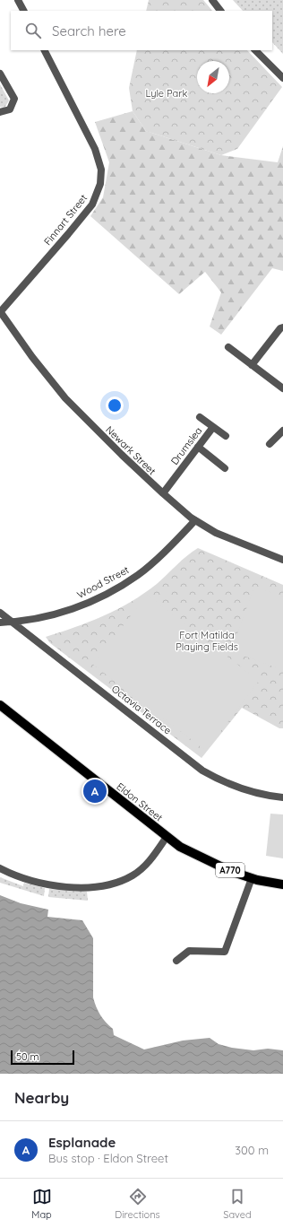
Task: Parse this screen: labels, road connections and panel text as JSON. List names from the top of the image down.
{
  "streets": {
    "main road": ["Eldon Street", "A770"],
    "street": [
      "Finnart Street",
      "Drumslea",
      "Newark Street",
      "Wood Street",
      "Octavia Terrace"
    ]
  },
  "crossings": [
    ["Finnart Street", "Newark Street"],
    ["Drumslea", "Newark Street"],
    ["Newark Street", "Wood Street"],
    ["Wood Street", "Octavia Terrace"]
  ],
  "parks": ["Lyle Park", "Fort Matilda Playing Fields"],
  "scale_bar": "50 m",
  "north": "bottom left",
  "page": {
    "search": "Search here",
    "pins": "A",
    "scale": "50 m",
    "heading": "Nearby",
    "list": [
      {
        "mark": "A",
        "name": "Esplanade",
        "note": "Bus stop · Eldon Street",
        "value": "300 m"
      }
    ],
    "nav": ["Map", "Directions", "Saved"]
  }
}
